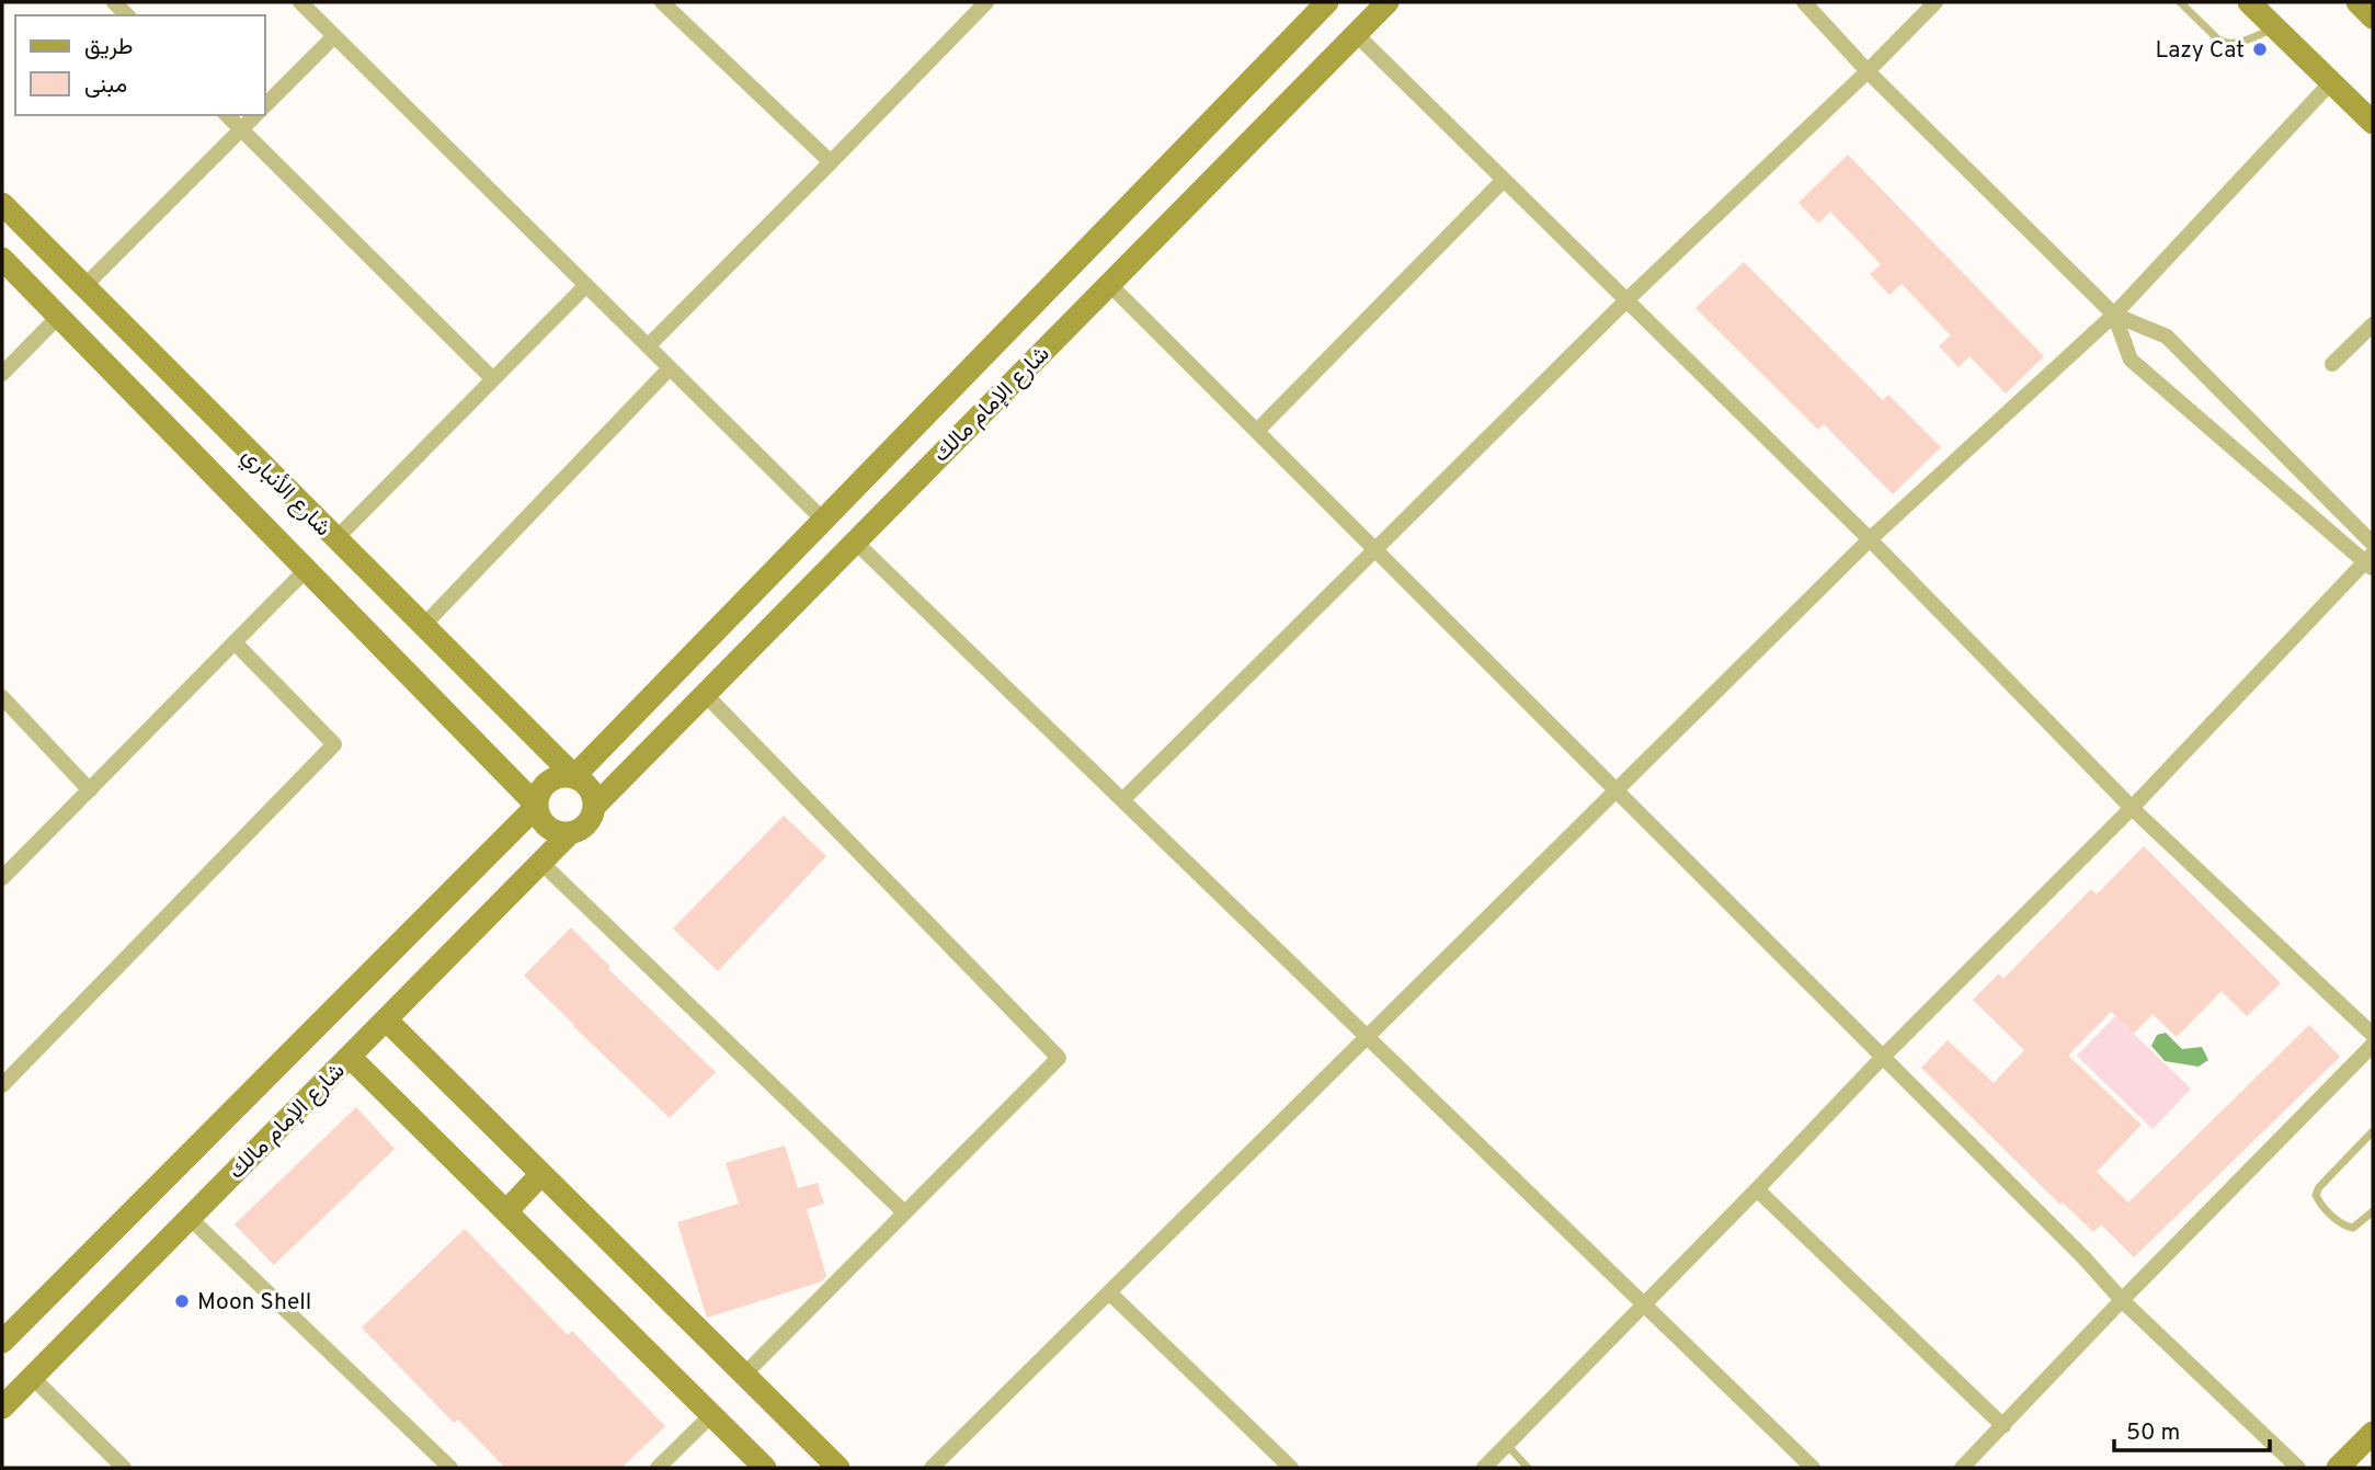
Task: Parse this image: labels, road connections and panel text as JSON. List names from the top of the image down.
{
  "streets": {
    "street": ["شارع الإمام مالك", "شارع الأنباري"]
  },
  "crossings": [
    ["شارع الإمام مالك", "شارع الأنباري"]
  ],
  "places": ["Lazy Cat", "Moon Shell"],
  "legend": ["طريق", "مبنى"],
  "scale_bar": "50 m"
}
